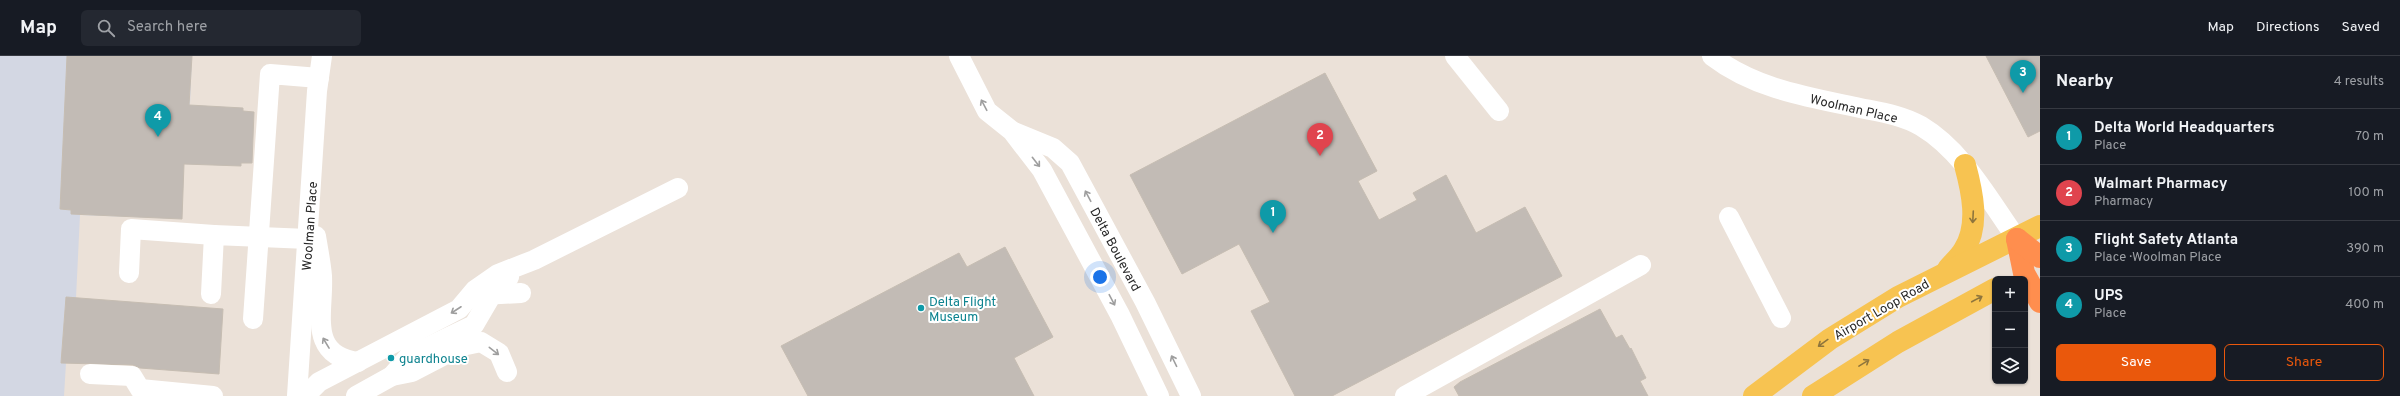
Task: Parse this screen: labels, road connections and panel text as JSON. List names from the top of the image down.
{
  "streets": {
    "main road": ["Airport Loop Road"],
    "street": ["Woolman Place", "Delta Boulevard"]
  },
  "crossings": [
    ["Woolman Place", "Airport Loop Road"]
  ],
  "places": ["Delta Flight Museum", "guardhouse"],
  "page": {
    "header": "Map",
    "search": "Search here",
    "nav": ["Map", "Directions", "Saved"],
    "heading": ["Nearby", "4 results"],
    "pins": [
      "3",
      "4",
      "2",
      "1"
    ],
    "list": [
      {
        "mark": "1",
        "name": "Delta World Headquarters",
        "note": "Place",
        "value": "70 m"
      },
      {
        "mark": "2",
        "name": "Walmart Pharmacy",
        "note": "Pharmacy",
        "value": "100 m"
      },
      {
        "mark": "3",
        "name": "Flight Safety Atlanta",
        "note": "Place · Woolman Place",
        "value": "390 m"
      },
      {
        "mark": "4",
        "name": "UPS",
        "note": "Place",
        "value": "400 m"
      }
    ],
    "map_buttons": ["+", "−"],
    "buttons": ["Save", "Share"]
  }
}
